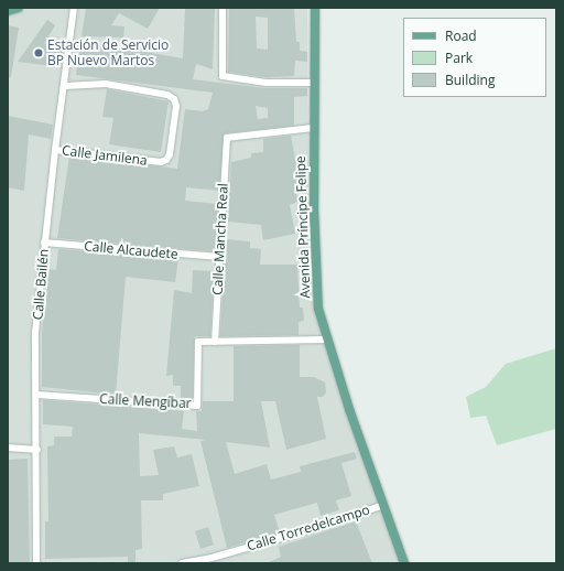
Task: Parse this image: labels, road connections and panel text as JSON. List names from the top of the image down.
{
  "streets": {
    "main road": ["Avenida Príncipe Felipe"],
    "street": [
      "Calle Jamilena",
      "Calle Mancha Real",
      "Calle Alcaudete",
      "Calle Bailén",
      "Calle Mengíbar",
      "Calle Torredelcampo"
    ]
  },
  "crossings": [
    ["Calle Jamilena", "Calle Bailén"],
    ["Avenida Príncipe Felipe", "Calle Mancha Real"],
    ["Avenida Príncipe Felipe", "Calle Mengíbar"],
    ["Avenida Príncipe Felipe", "Calle Torredelcampo"],
    ["Calle Mancha Real", "Calle Alcaudete"],
    ["Calle Mancha Real", "Calle Mengíbar"],
    ["Calle Alcaudete", "Calle Bailén"],
    ["Calle Bailén", "Calle Mengíbar"]
  ],
  "places": ["Estación de Servicio BP Nuevo Martos"],
  "legend": ["Road", "Park", "Building"]
}
